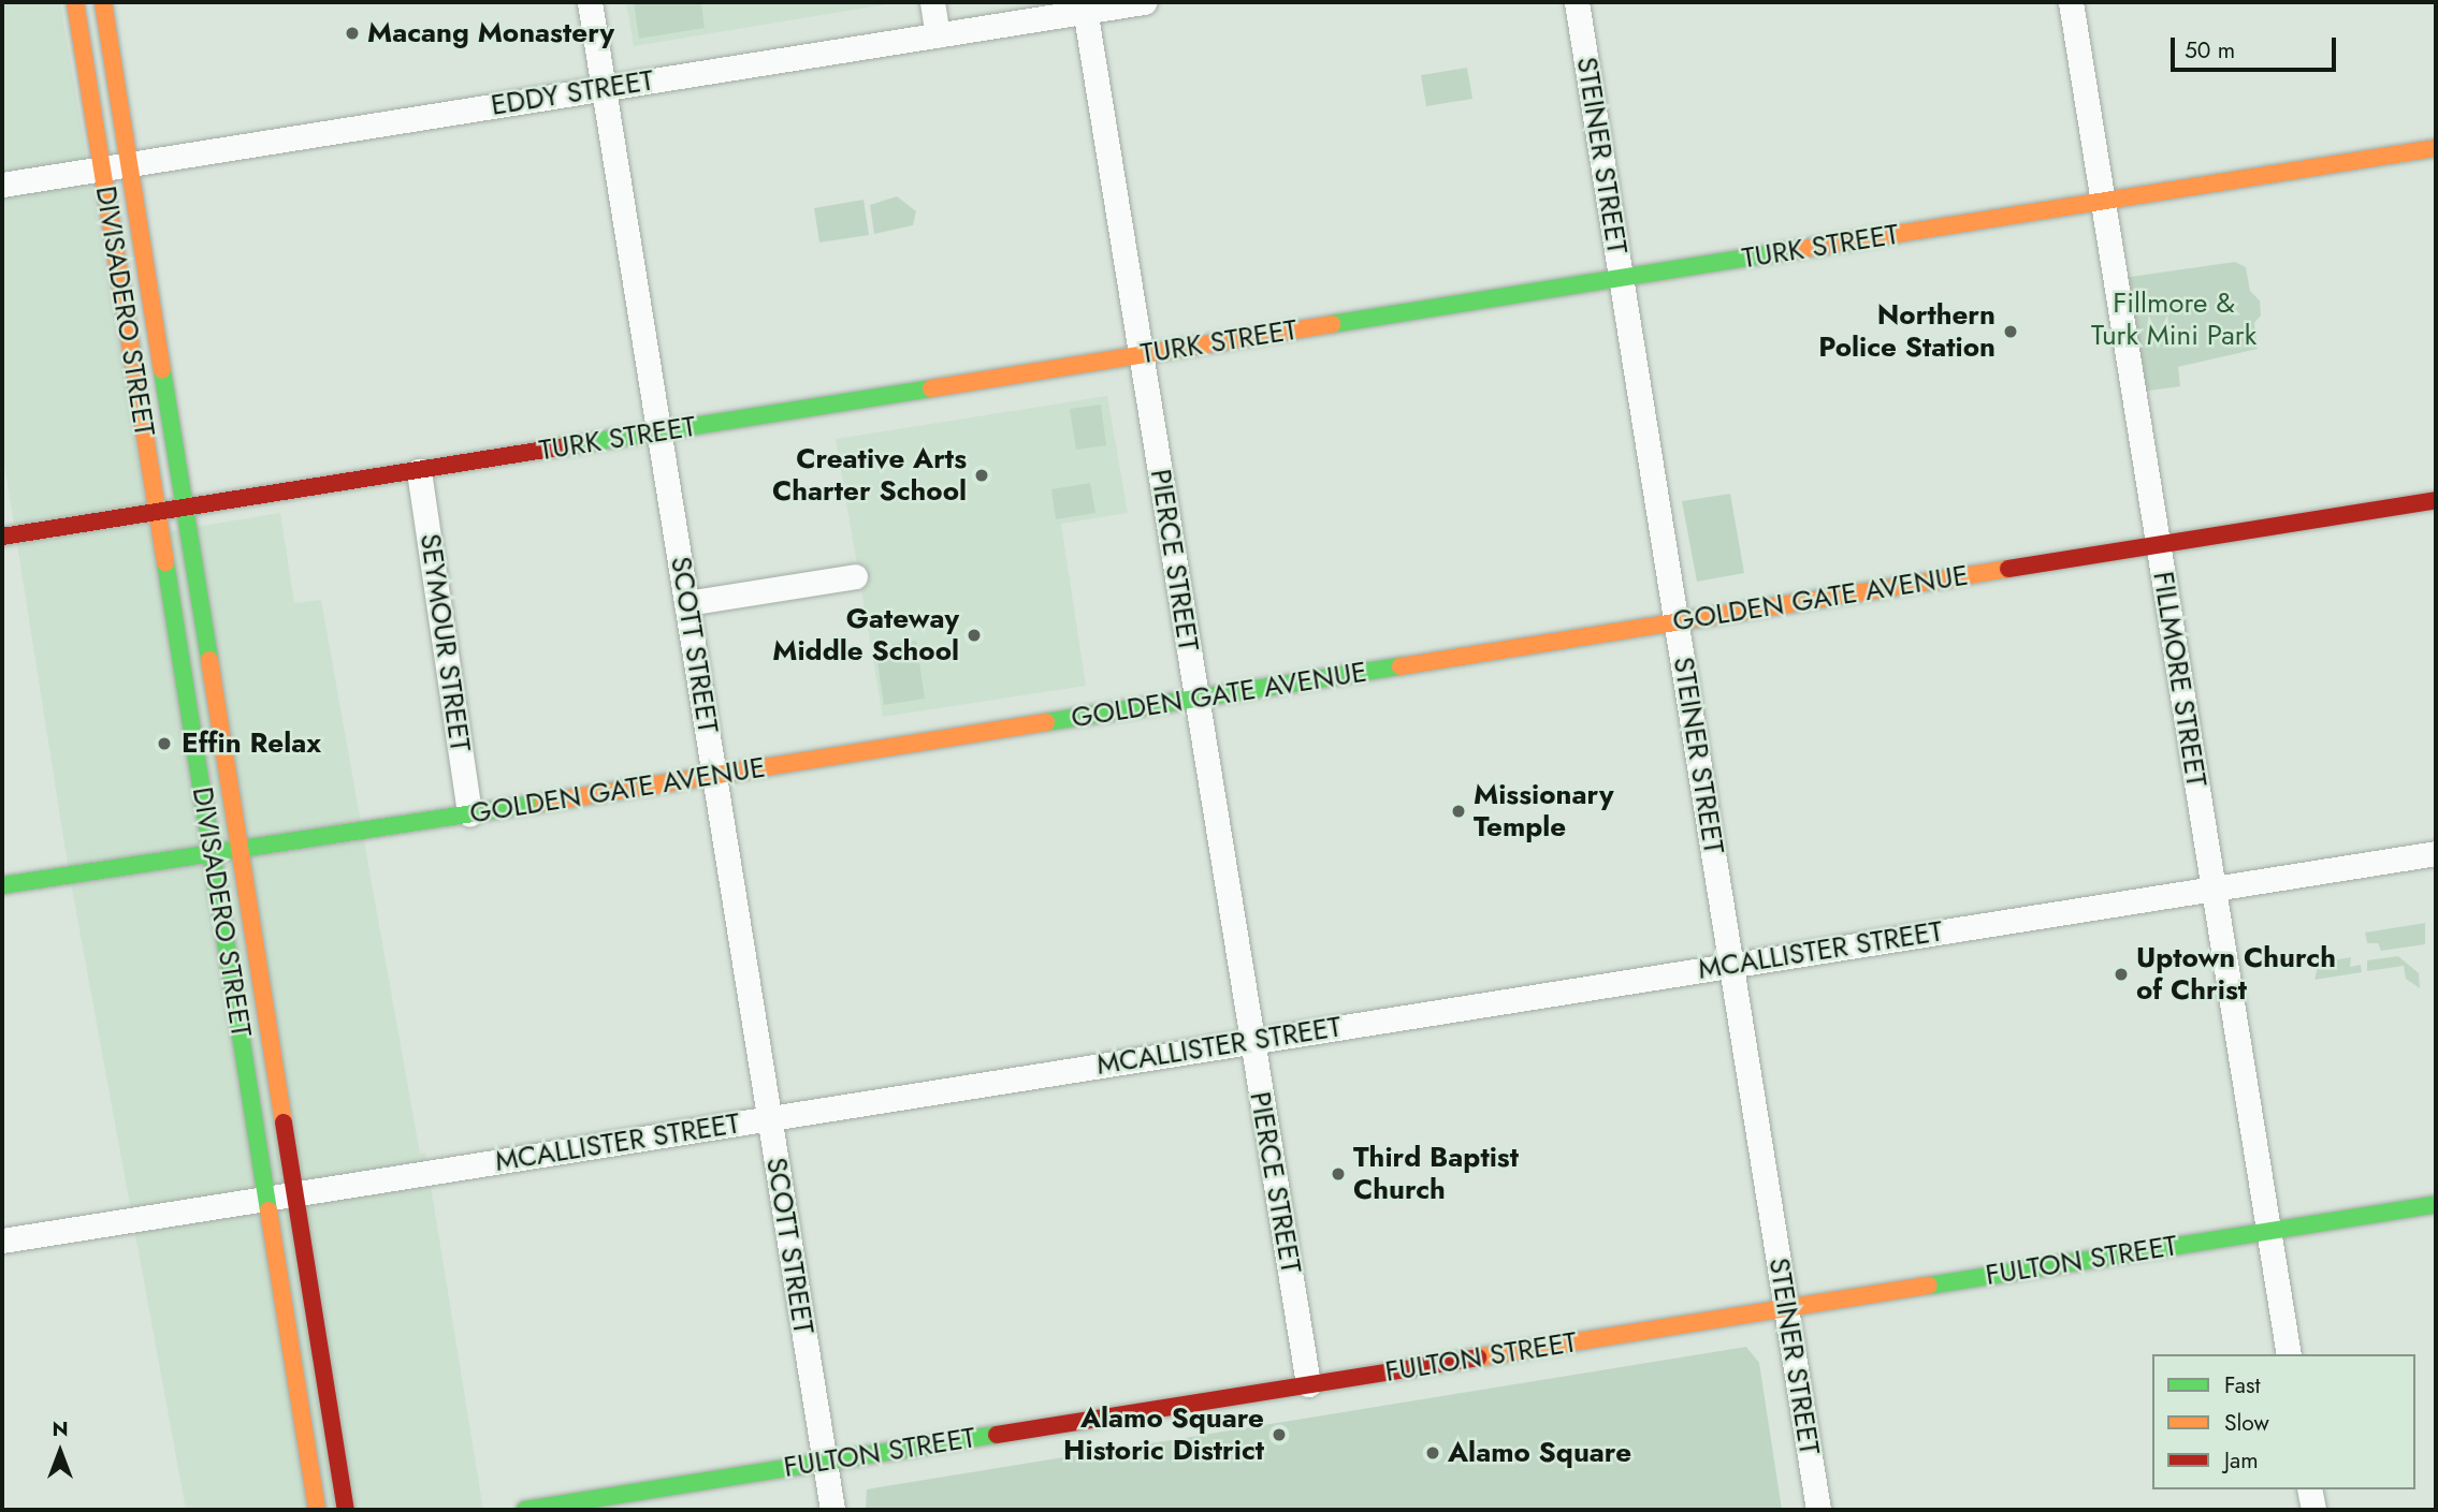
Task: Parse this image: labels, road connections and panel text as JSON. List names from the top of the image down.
{
  "streets": {
    "main road": [
      "TURK STREET",
      "DIVISADERO STREET",
      "GOLDEN GATE AVENUE",
      "FULTON STREET"
    ],
    "street": [
      "EDDY STREET",
      "STEINER STREET",
      "PIERCE STREET",
      "SEYMOUR STREET",
      "SCOTT STREET",
      "FILLMORE STREET",
      "MCALLISTER STREET"
    ]
  },
  "crossings": [
    ["EDDY STREET", "DIVISADERO STREET"],
    ["EDDY STREET", "PIERCE STREET"],
    ["EDDY STREET", "SCOTT STREET"],
    ["STEINER STREET", "TURK STREET"],
    ["STEINER STREET", "GOLDEN GATE AVENUE"],
    ["STEINER STREET", "MCALLISTER STREET"],
    ["STEINER STREET", "FULTON STREET"],
    ["TURK STREET", "DIVISADERO STREET"],
    ["TURK STREET", "PIERCE STREET"],
    ["TURK STREET", "SEYMOUR STREET"],
    ["TURK STREET", "SCOTT STREET"],
    ["TURK STREET", "FILLMORE STREET"],
    ["DIVISADERO STREET", "GOLDEN GATE AVENUE"],
    ["DIVISADERO STREET", "MCALLISTER STREET"],
    ["PIERCE STREET", "GOLDEN GATE AVENUE"],
    ["PIERCE STREET", "MCALLISTER STREET"],
    ["PIERCE STREET", "FULTON STREET"],
    ["GOLDEN GATE AVENUE", "SEYMOUR STREET"],
    ["GOLDEN GATE AVENUE", "SCOTT STREET"],
    ["GOLDEN GATE AVENUE", "FILLMORE STREET"],
    ["SCOTT STREET", "MCALLISTER STREET"],
    ["SCOTT STREET", "FULTON STREET"],
    ["FILLMORE STREET", "MCALLISTER STREET"],
    ["FILLMORE STREET", "FULTON STREET"]
  ],
  "parks": ["Fillmore & Turk Mini Park"],
  "places": [
    "Macang Monastery",
    "Northern Police Station",
    "Creative Arts Charter School",
    "Gateway Middle School",
    "Effin Relax",
    "Missionary Temple",
    "Uptown Church of Christ",
    "Third Baptist Church",
    "Alamo Square Historic District",
    "Alamo Square"
  ],
  "legend": ["Fast", "Slow", "Jam"],
  "scale_bar": "50 m",
  "north": "top"
}
